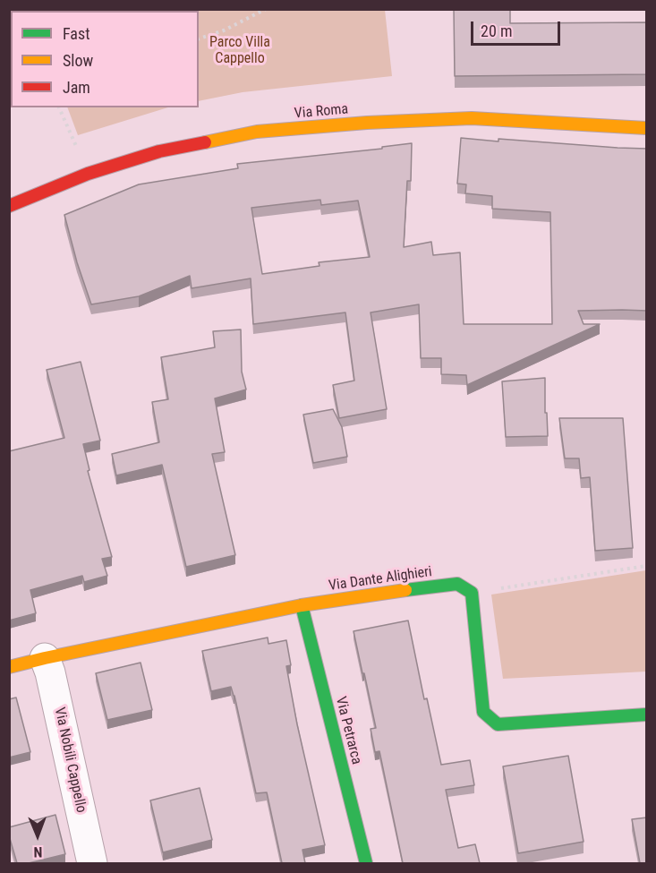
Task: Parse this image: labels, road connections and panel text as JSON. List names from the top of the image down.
{
  "streets": {
    "street": [
      "Via Roma",
      "Via Dante Alighieri",
      "Via Petrarca",
      "Via Nobili Cappello"
    ]
  },
  "crossings": [
    ["Via Dante Alighieri", "Via Petrarca"],
    ["Via Dante Alighieri", "Via Nobili Cappello"]
  ],
  "parks": ["Parco Villa Cappello"],
  "legend": ["Fast", "Slow", "Jam"],
  "scale_bar": "20 m",
  "north": "bottom"
}
